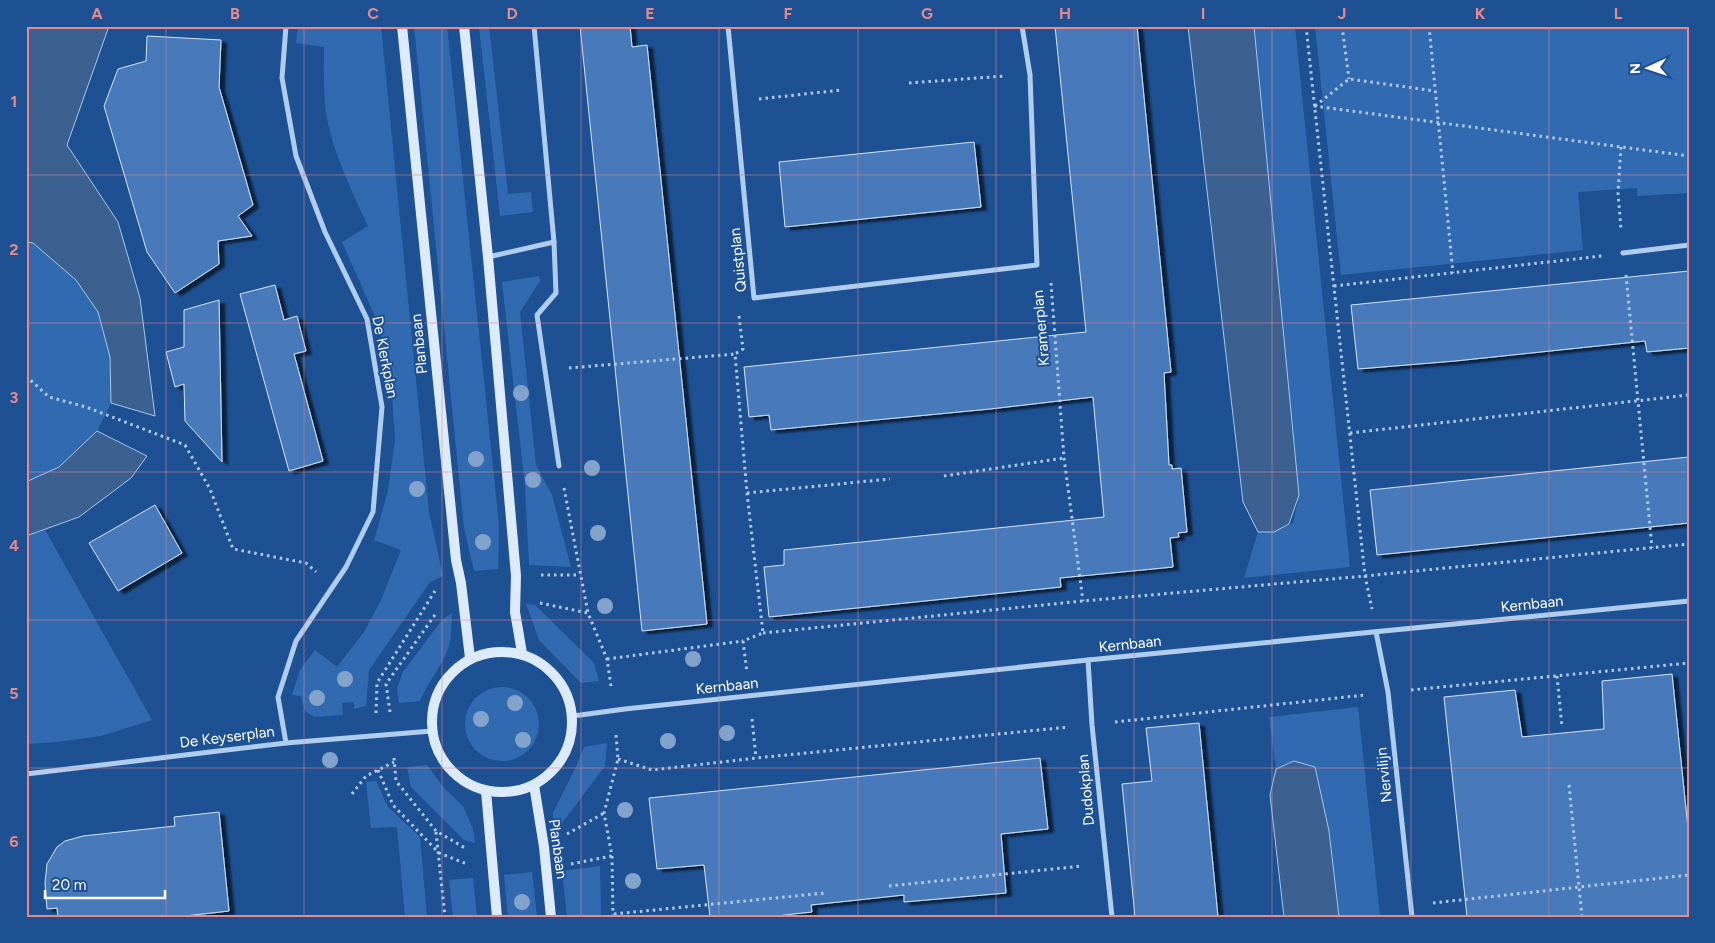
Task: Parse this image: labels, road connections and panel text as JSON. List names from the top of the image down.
{
  "streets": {
    "street": [
      "Quistplan",
      "Planbaan",
      "De Klerkplan",
      "Kernbaan",
      "De Keyserplan",
      "Nervilijn",
      "Dudokplan"
    ],
    "path": ["Kramerplan"]
  },
  "crossings": [
    ["Quistplan", "Kramerplan"],
    ["Planbaan", "Kernbaan"],
    ["Planbaan", "De Keyserplan"],
    ["De Klerkplan", "De Keyserplan"],
    ["Kernbaan", "De Keyserplan"],
    ["Kernbaan", "Nervilijn"],
    ["Kernbaan", "Dudokplan"]
  ],
  "scale_bar": "20 m",
  "north": "left",
  "grid": {
    "columns": [
      "A",
      "B",
      "C",
      "D",
      "E",
      "F",
      "G",
      "H",
      "I",
      "J",
      "K",
      "L"
    ],
    "rows": [
      "1",
      "2",
      "3",
      "4",
      "5",
      "6"
    ]
  }
}
